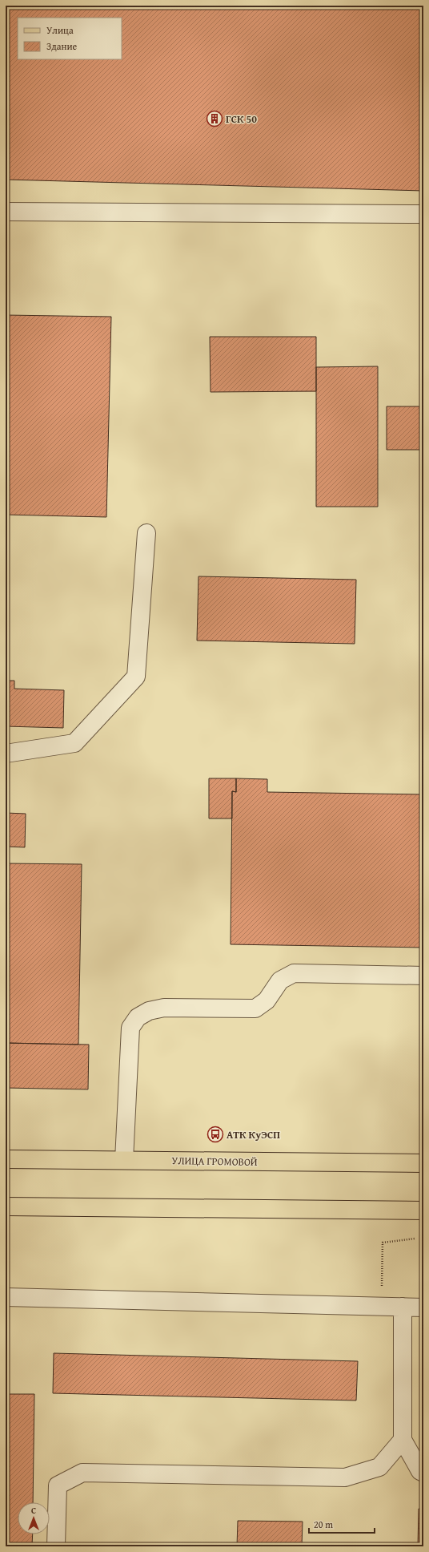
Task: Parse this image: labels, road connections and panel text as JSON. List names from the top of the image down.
{
  "streets": {
    "main road": ["УЛИЦА ГРОМОВОЙ"]
  },
  "places": {
    "building": ["ГСК 50"],
    "bus stop": ["АТК КуЭСП"]
  },
  "legend": ["Улица", "Здание"],
  "scale_bar": "20 m",
  "north": "top"
}
